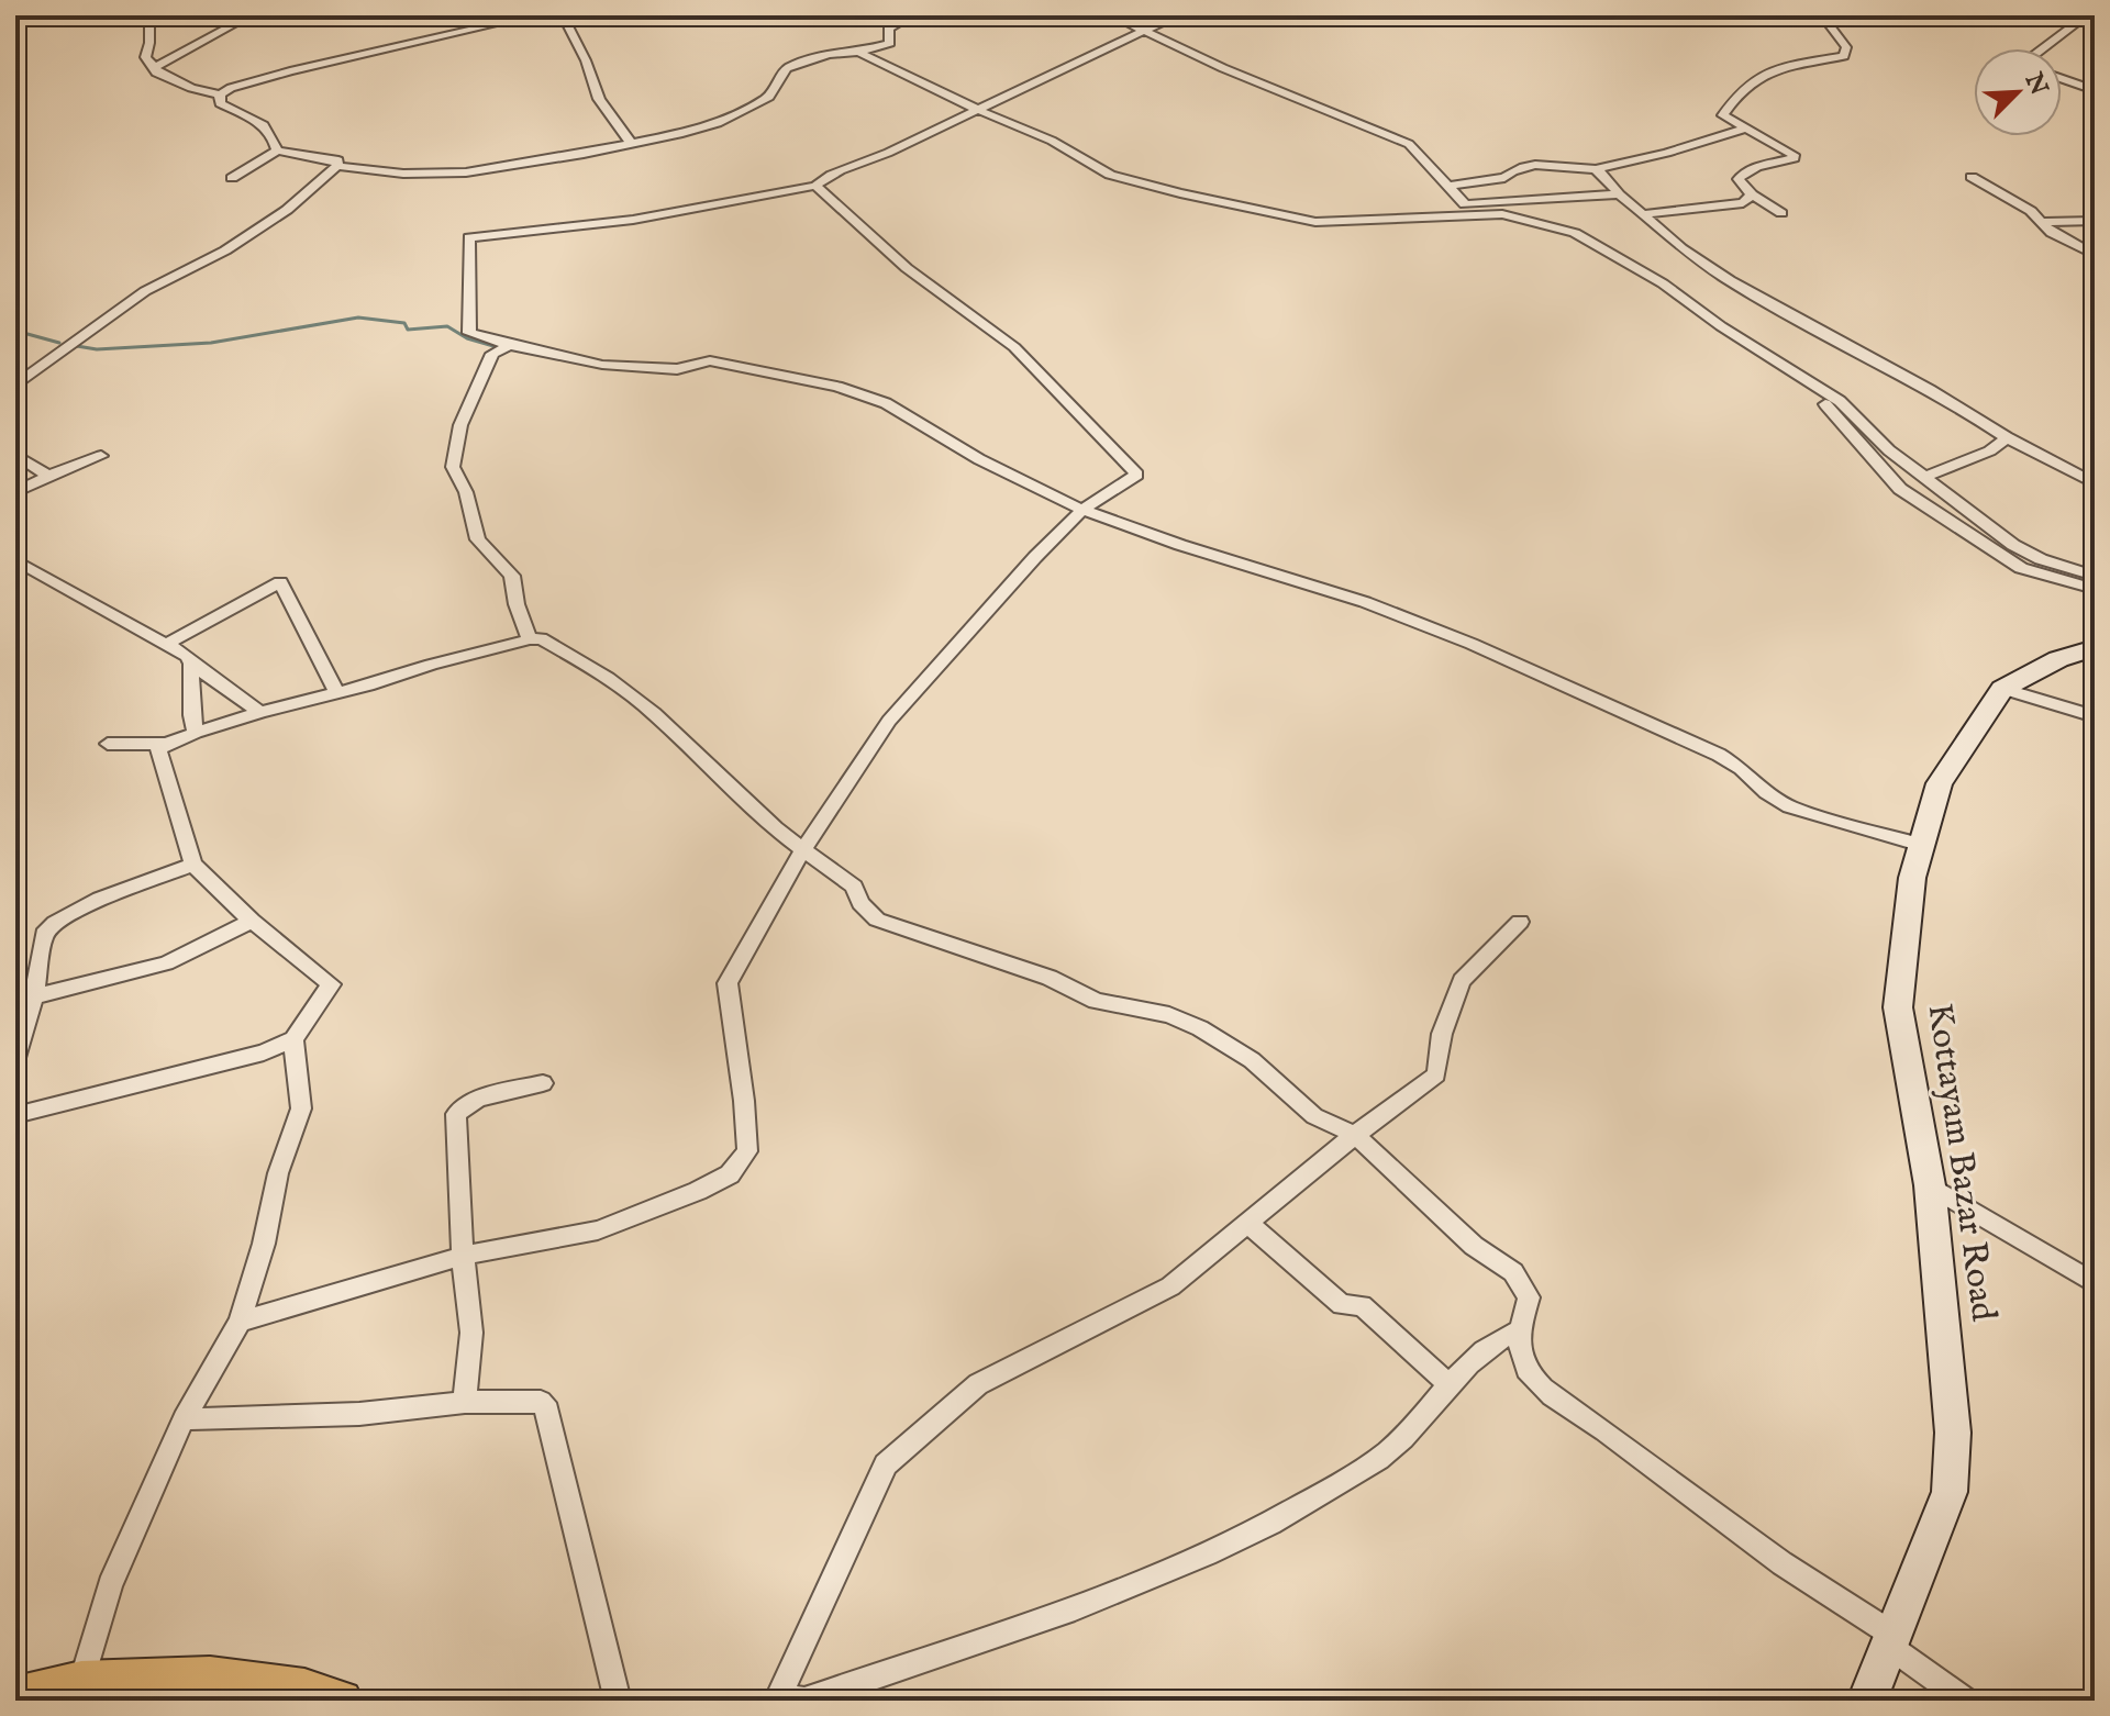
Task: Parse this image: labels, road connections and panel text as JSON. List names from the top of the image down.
{
  "streets": {
    "main road": ["Kottayam Bazar Road"]
  },
  "north": "top right"
}
